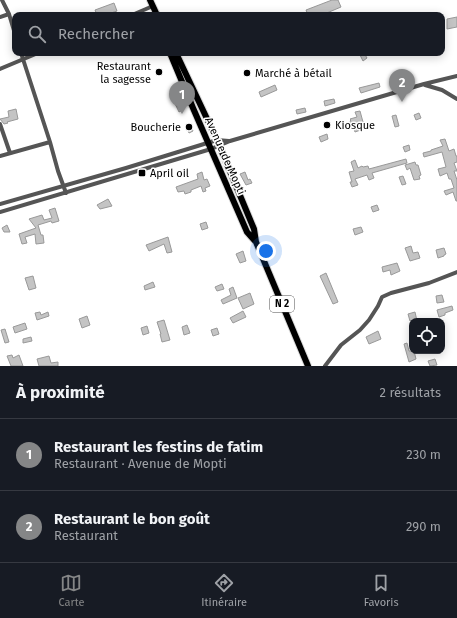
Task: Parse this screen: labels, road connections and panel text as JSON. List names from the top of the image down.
{
  "streets": {
    "main road": ["Avenue de Mopti", "N 2"]
  },
  "places": {
    "other": [
      "Restaurant la sagesse",
      "Marché à bétail",
      "Kiosque",
      "Boucherie"
    ],
    "transit": ["April oil"]
  },
  "page": {
    "search": "Rechercher",
    "pins": ["2", "1"],
    "heading": ["À proximité", "2 résultats"],
    "list": [
      {
        "mark": "1",
        "name": "Restaurant les festins de fatim",
        "note": "Restaurant · Avenue de Mopti",
        "value": "230 m"
      },
      {
        "mark": "2",
        "name": "Restaurant le bon goût",
        "note": "Restaurant",
        "value": "290 m"
      }
    ],
    "nav": ["Carte", "Itinéraire", "Favoris"]
  }
}
